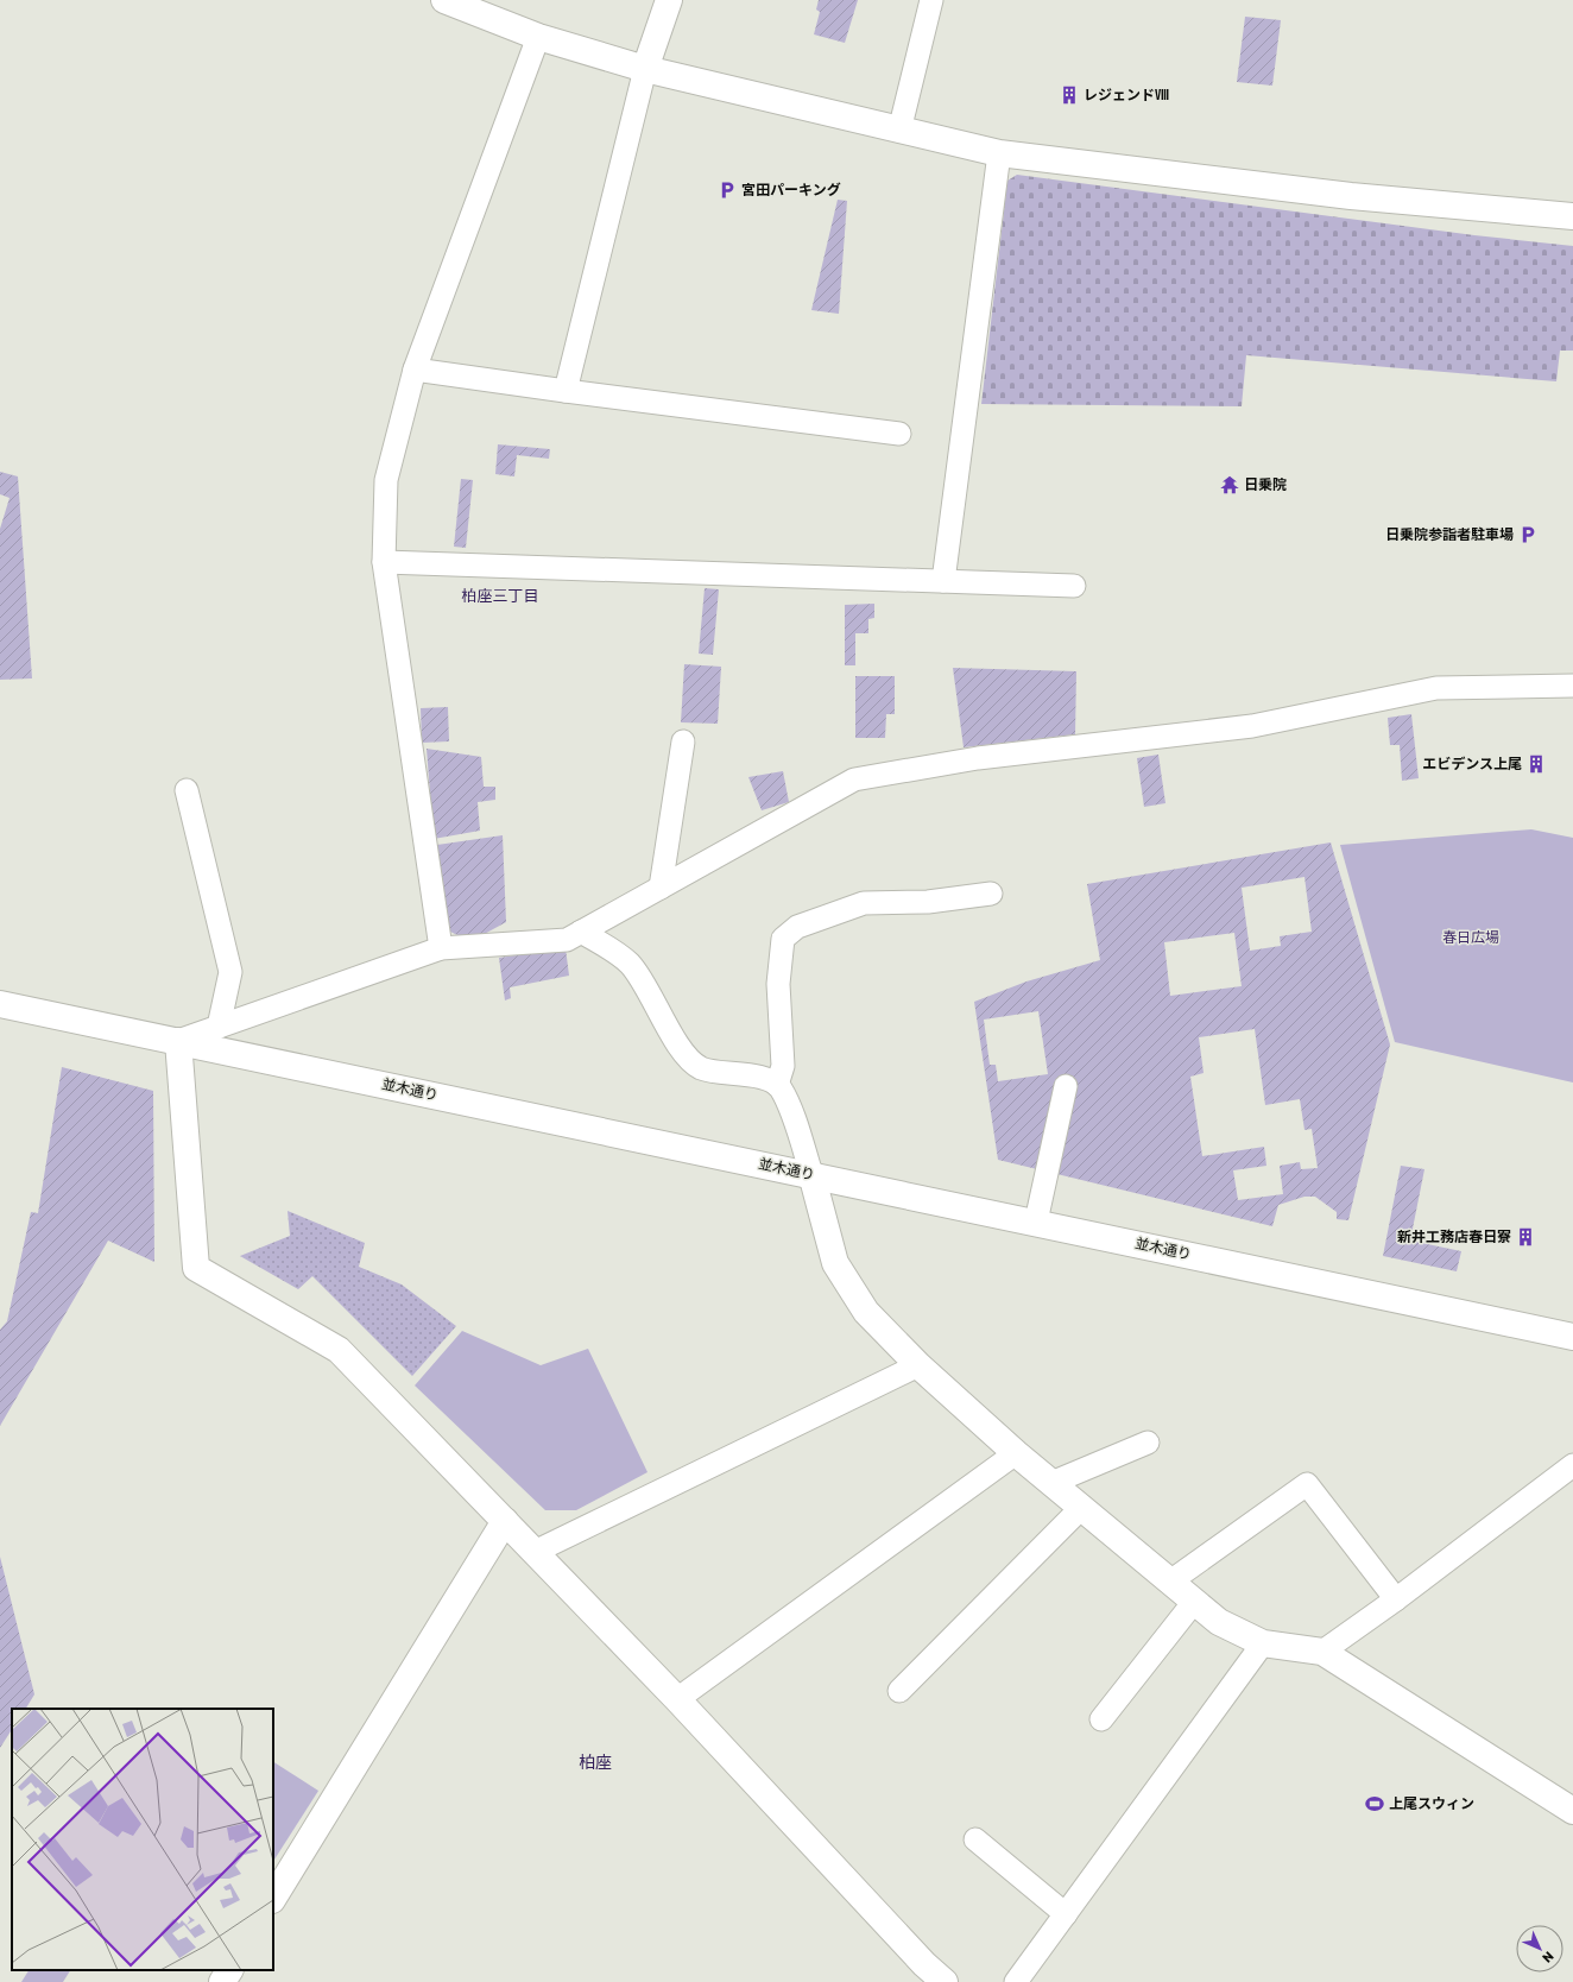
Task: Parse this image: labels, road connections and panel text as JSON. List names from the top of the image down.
{
  "streets": {
    "street": ["並木通り"]
  },
  "districts": ["柏座三丁目", "柏座"],
  "parks": ["春日広場"],
  "places": {
    "building": ["レジェンドⅧ", "エビデンス上尾", "新井工務店春日寮"],
    "parking": ["宮田パーキング", "日乗院参詣者駐車場"],
    "temple": ["日乗院"],
    "sports": ["上尾スウィン"]
  },
  "north": "bottom right"
}
